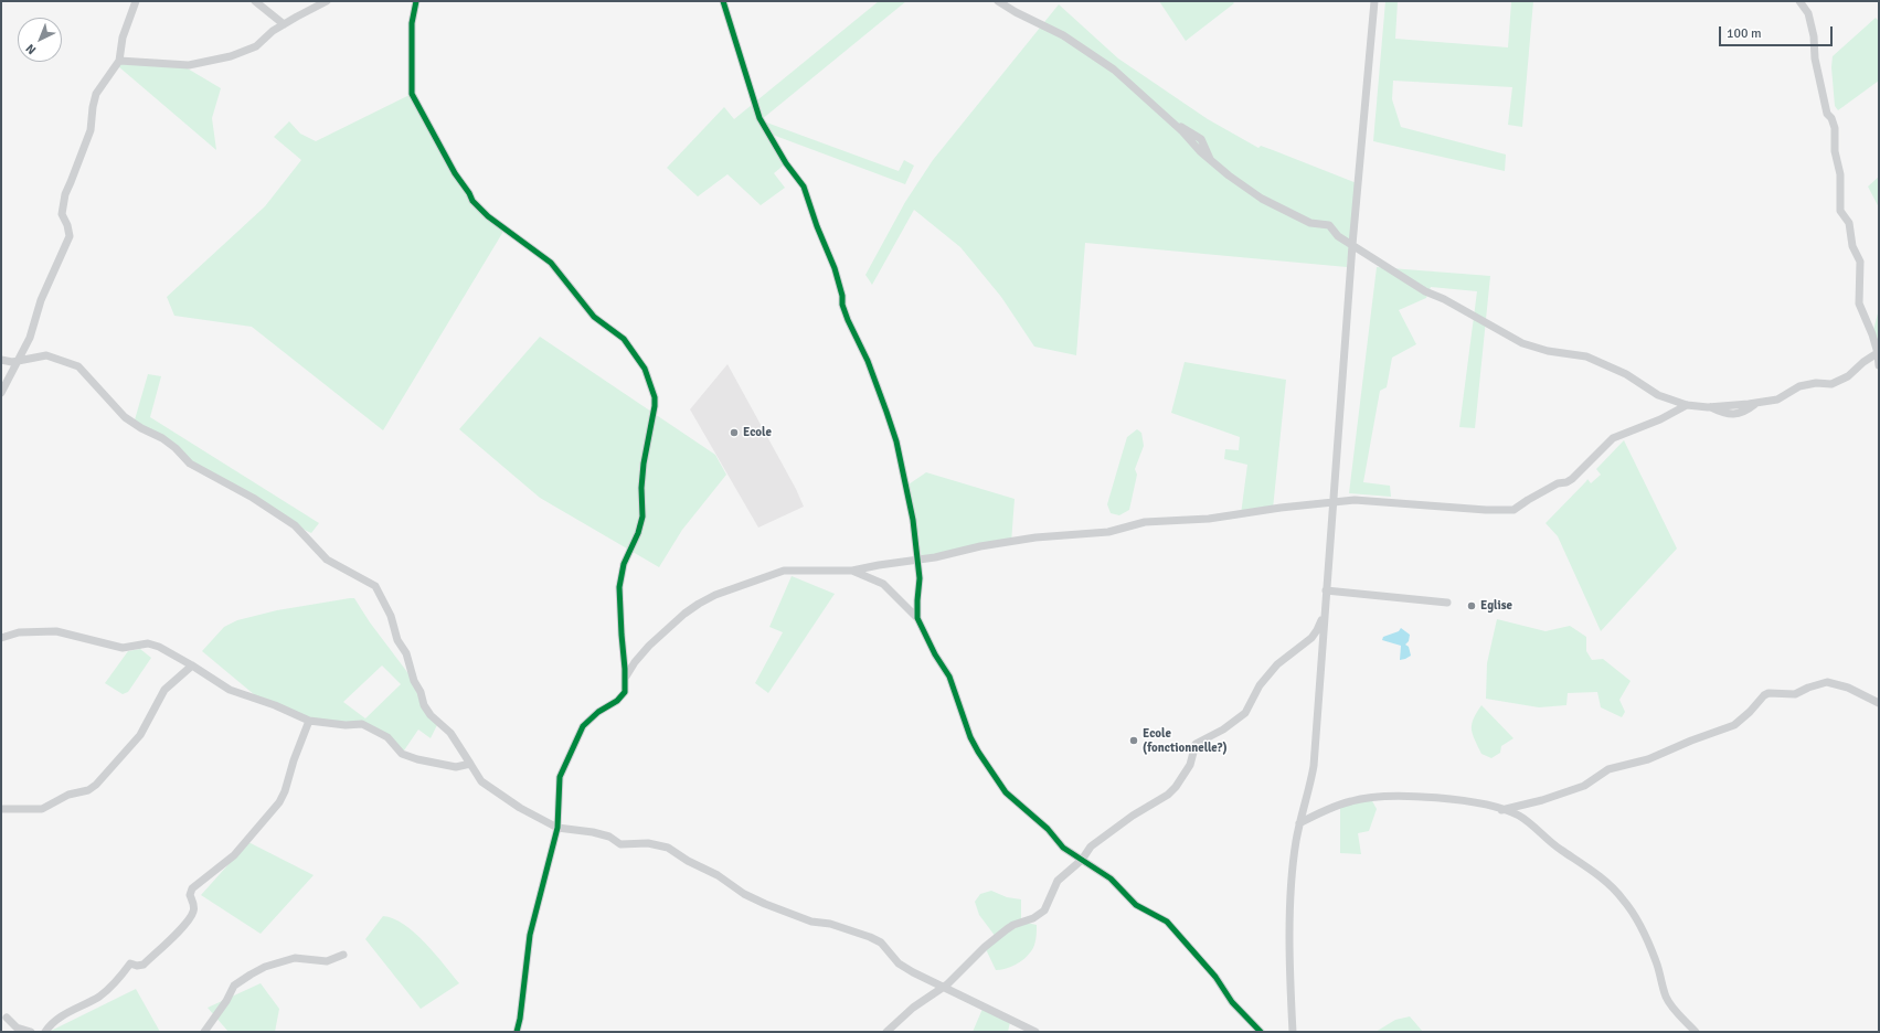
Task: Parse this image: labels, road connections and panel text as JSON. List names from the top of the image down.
{
  "places": ["Ecole", "Eglise", "Ecole (fonctionnelle?)"],
  "scale_bar": "100 m",
  "north": "bottom left"
}
